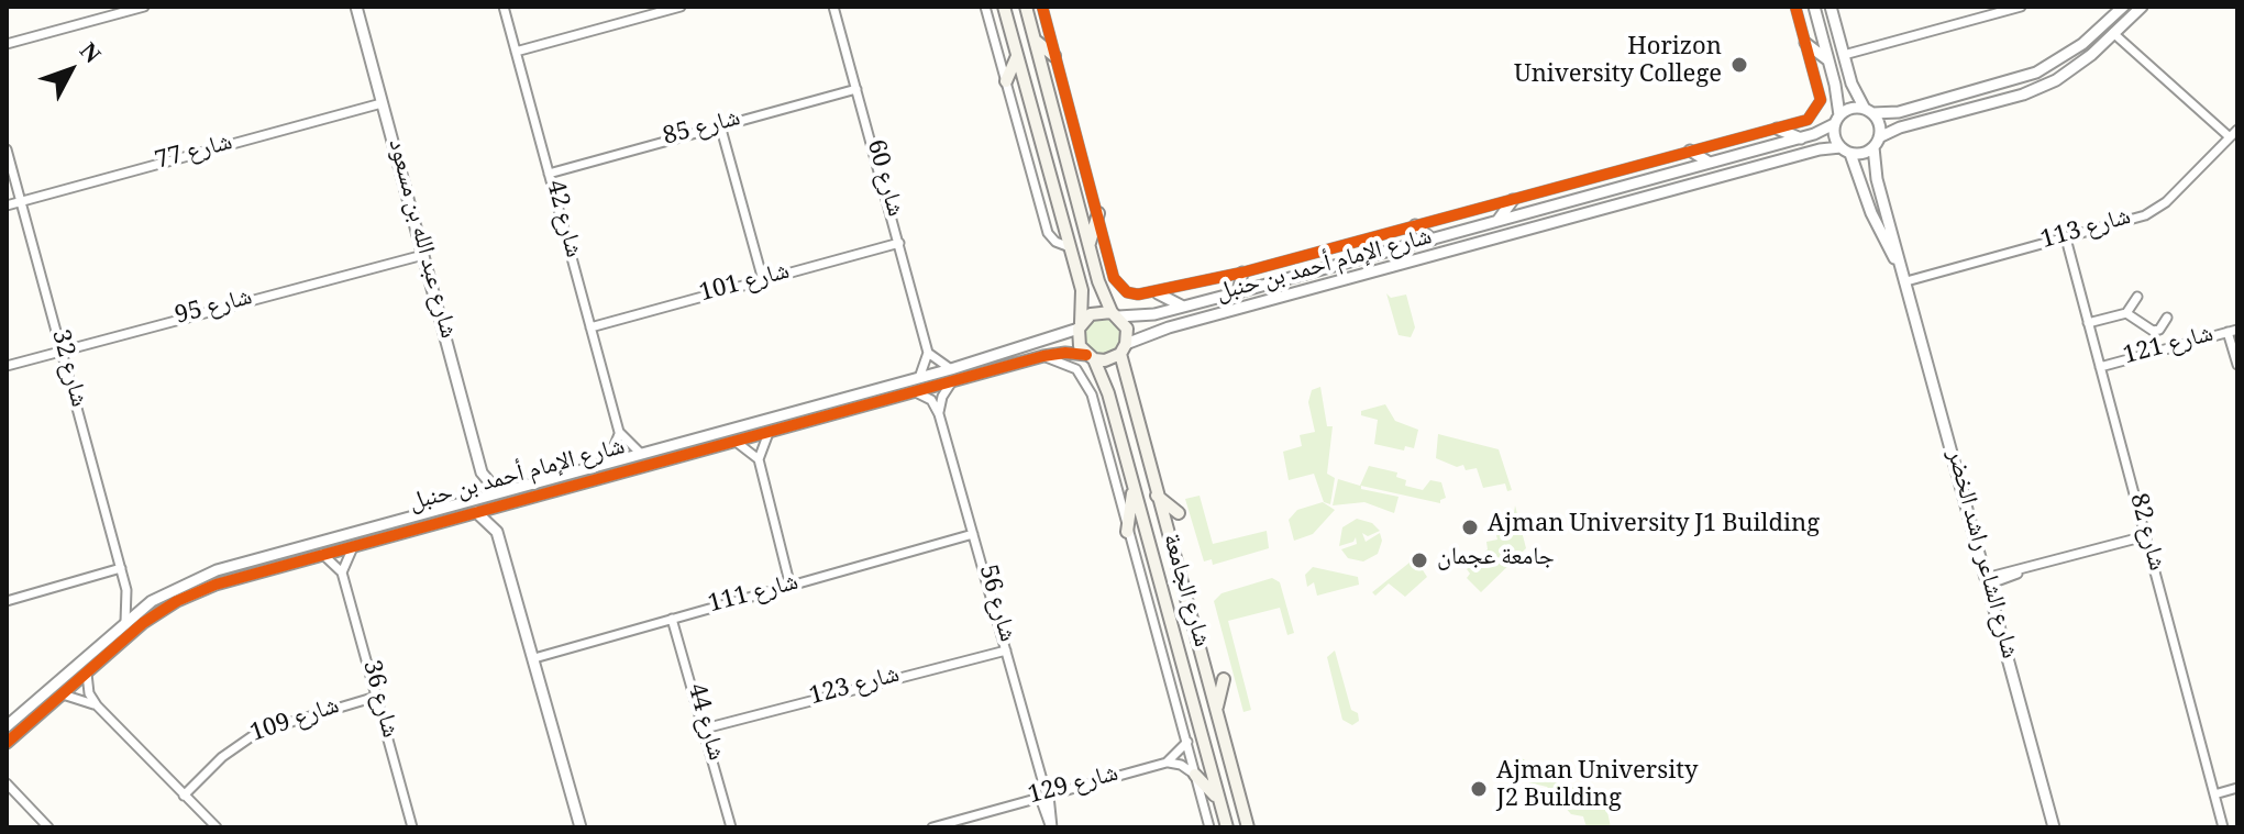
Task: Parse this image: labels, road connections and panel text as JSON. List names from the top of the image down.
{
  "streets": {
    "main road": ["شارع الجامعة"],
    "street": [
      "شارع 85",
      "شارع 77",
      "شارع 60",
      "شارع 42",
      "شارع 113",
      "شارع عبد الله بن مسعود",
      "شارع الإمام أحمد بن حنبل",
      "شارع 101",
      "شارع 95",
      "شارع 121",
      "شارع 32",
      "شارع 82",
      "شارع الشاعر راشد الخضر",
      "شارع 111",
      "شارع 56",
      "شارع 123",
      "شارع 36",
      "شارع 109",
      "شارع 44",
      "شارع 129"
    ]
  },
  "crossings": [
    ["شارع 85", "شارع 60"],
    ["شارع 85", "شارع 42"],
    ["شارع 77", "شارع عبد الله بن مسعود"],
    ["شارع 77", "شارع 32"],
    ["شارع 60", "شارع 101"],
    ["شارع 42", "شارع 101"],
    ["شارع 113", "شارع 82"],
    ["شارع 113", "شارع الشاعر راشد الخضر"],
    ["شارع عبد الله بن مسعود", "شارع 95"],
    ["شارع الإمام أحمد بن حنبل", "شارع 32"],
    ["شارع الإمام أحمد بن حنبل", "شارع الشاعر راشد الخضر"],
    ["شارع الإمام أحمد بن حنبل", "شارع الجامعة"],
    ["شارع 95", "شارع 32"],
    ["شارع 121", "شارع 82"],
    ["شارع 111", "شارع 56"],
    ["شارع 111", "شارع 44"],
    ["شارع 56", "شارع 123"],
    ["شارع 56", "شارع 129"],
    ["شارع 123", "شارع 44"],
    ["شارع 36", "شارع 109"]
  ],
  "places": [
    "Horizon University College",
    "Ajman University J1 Building",
    "جامعة عجمان",
    "Ajman University J2 Building"
  ],
  "north": "top right"
}
